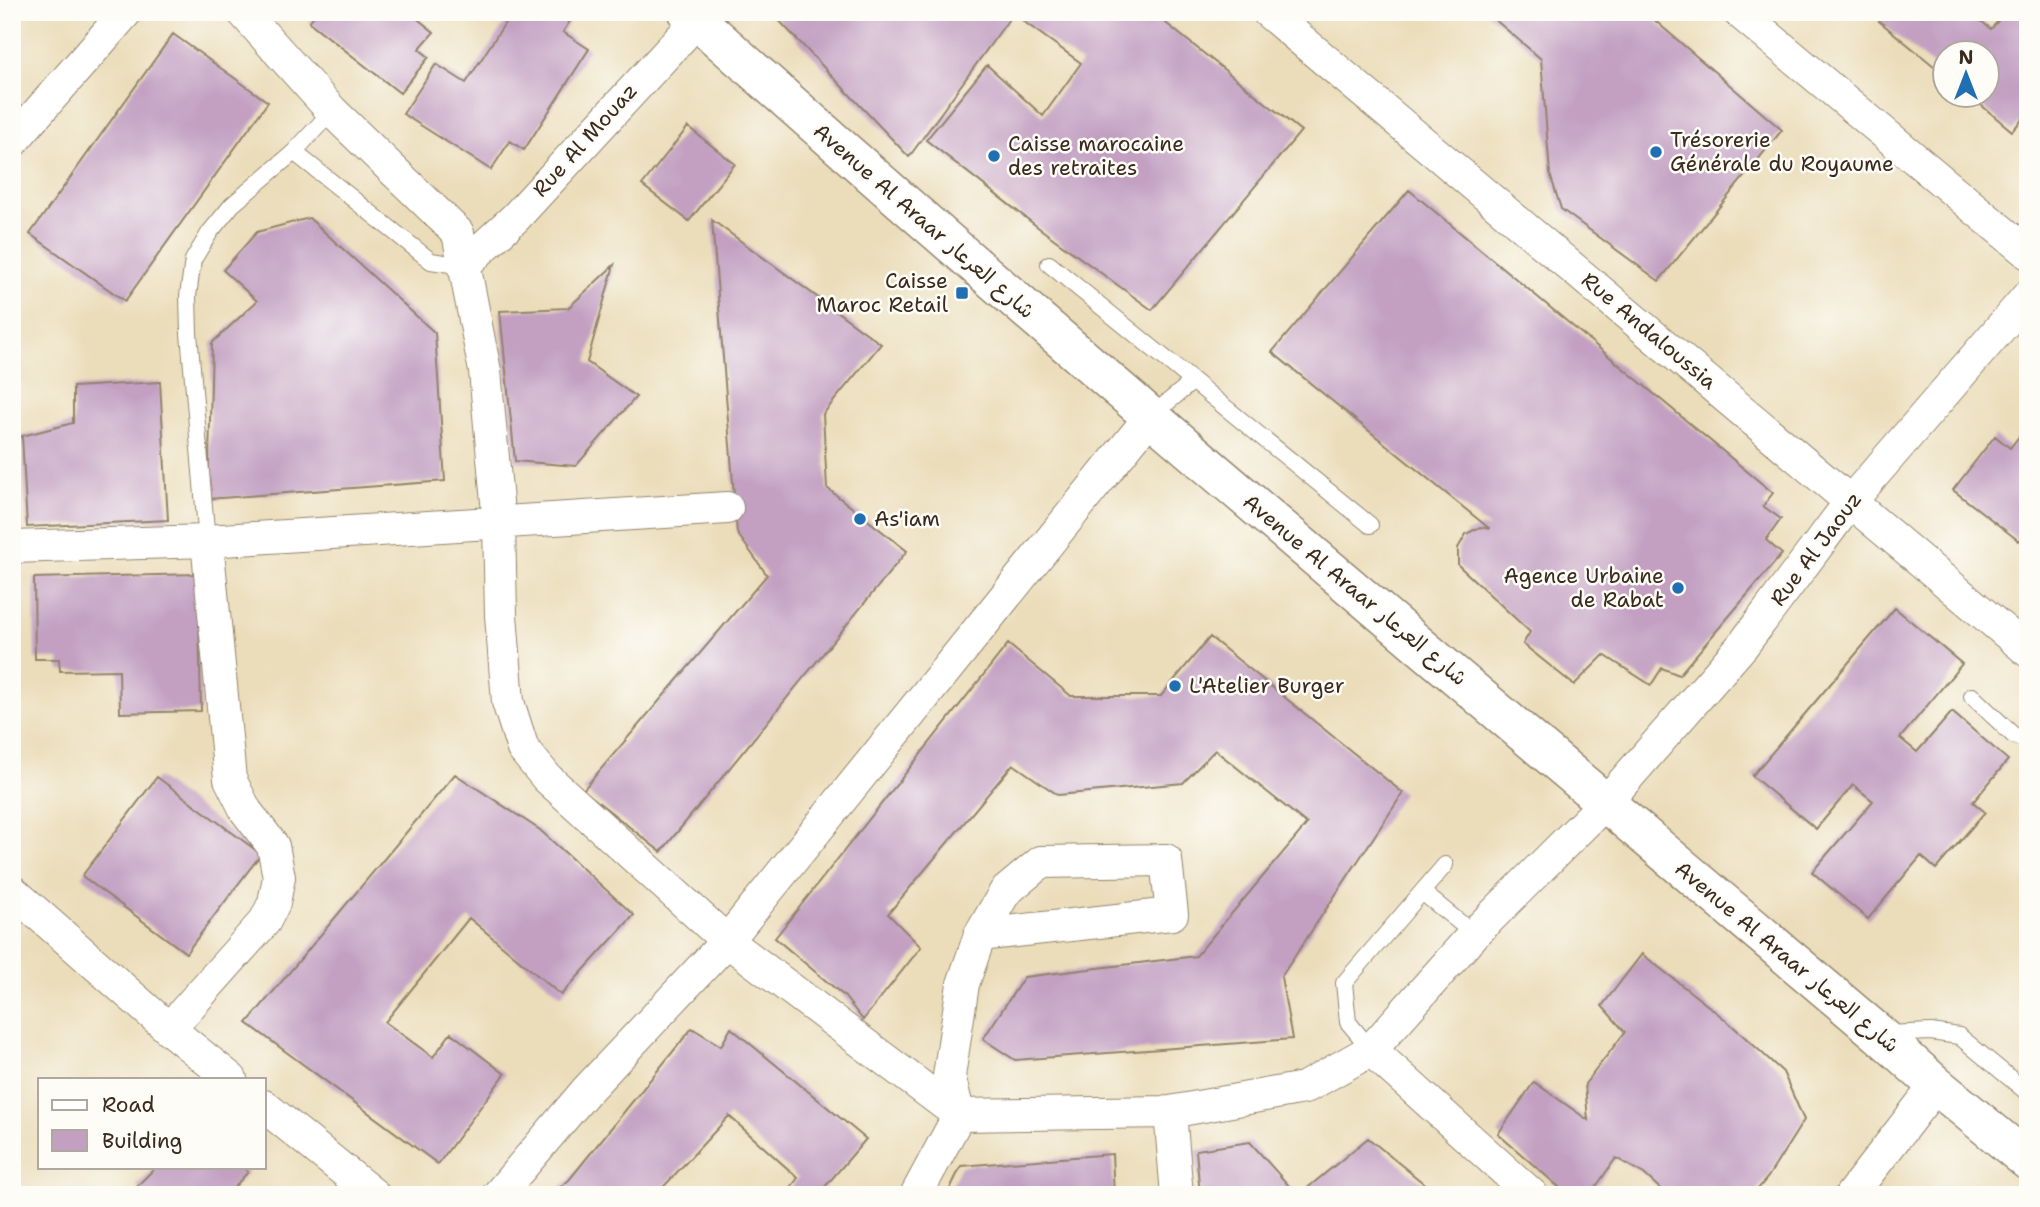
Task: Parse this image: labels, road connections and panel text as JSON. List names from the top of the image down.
{
  "streets": {
    "street": [
      "Rue Al Mouaz",
      "Avenue Al Araar شارع العرعار",
      "Rue Andaloussia",
      "Rue Al Jaouz"
    ]
  },
  "crossings": [
    ["Rue Al Mouaz", "Avenue Al Araar شارع العرعار"],
    ["Avenue Al Araar شارع العرعار", "Rue Al Jaouz"],
    ["Rue Andaloussia", "Rue Al Jaouz"]
  ],
  "places": {
    "other": [
      "Trésorerie Générale du Royaume",
      "Caisse marocaine des retraites",
      "As'iam",
      "Agence Urbaine de Rabat",
      "L'Atelier Burger"
    ],
    "transit": ["Caisse Maroc Retail"]
  },
  "legend": ["Road", "Building"],
  "north": "top"
}
